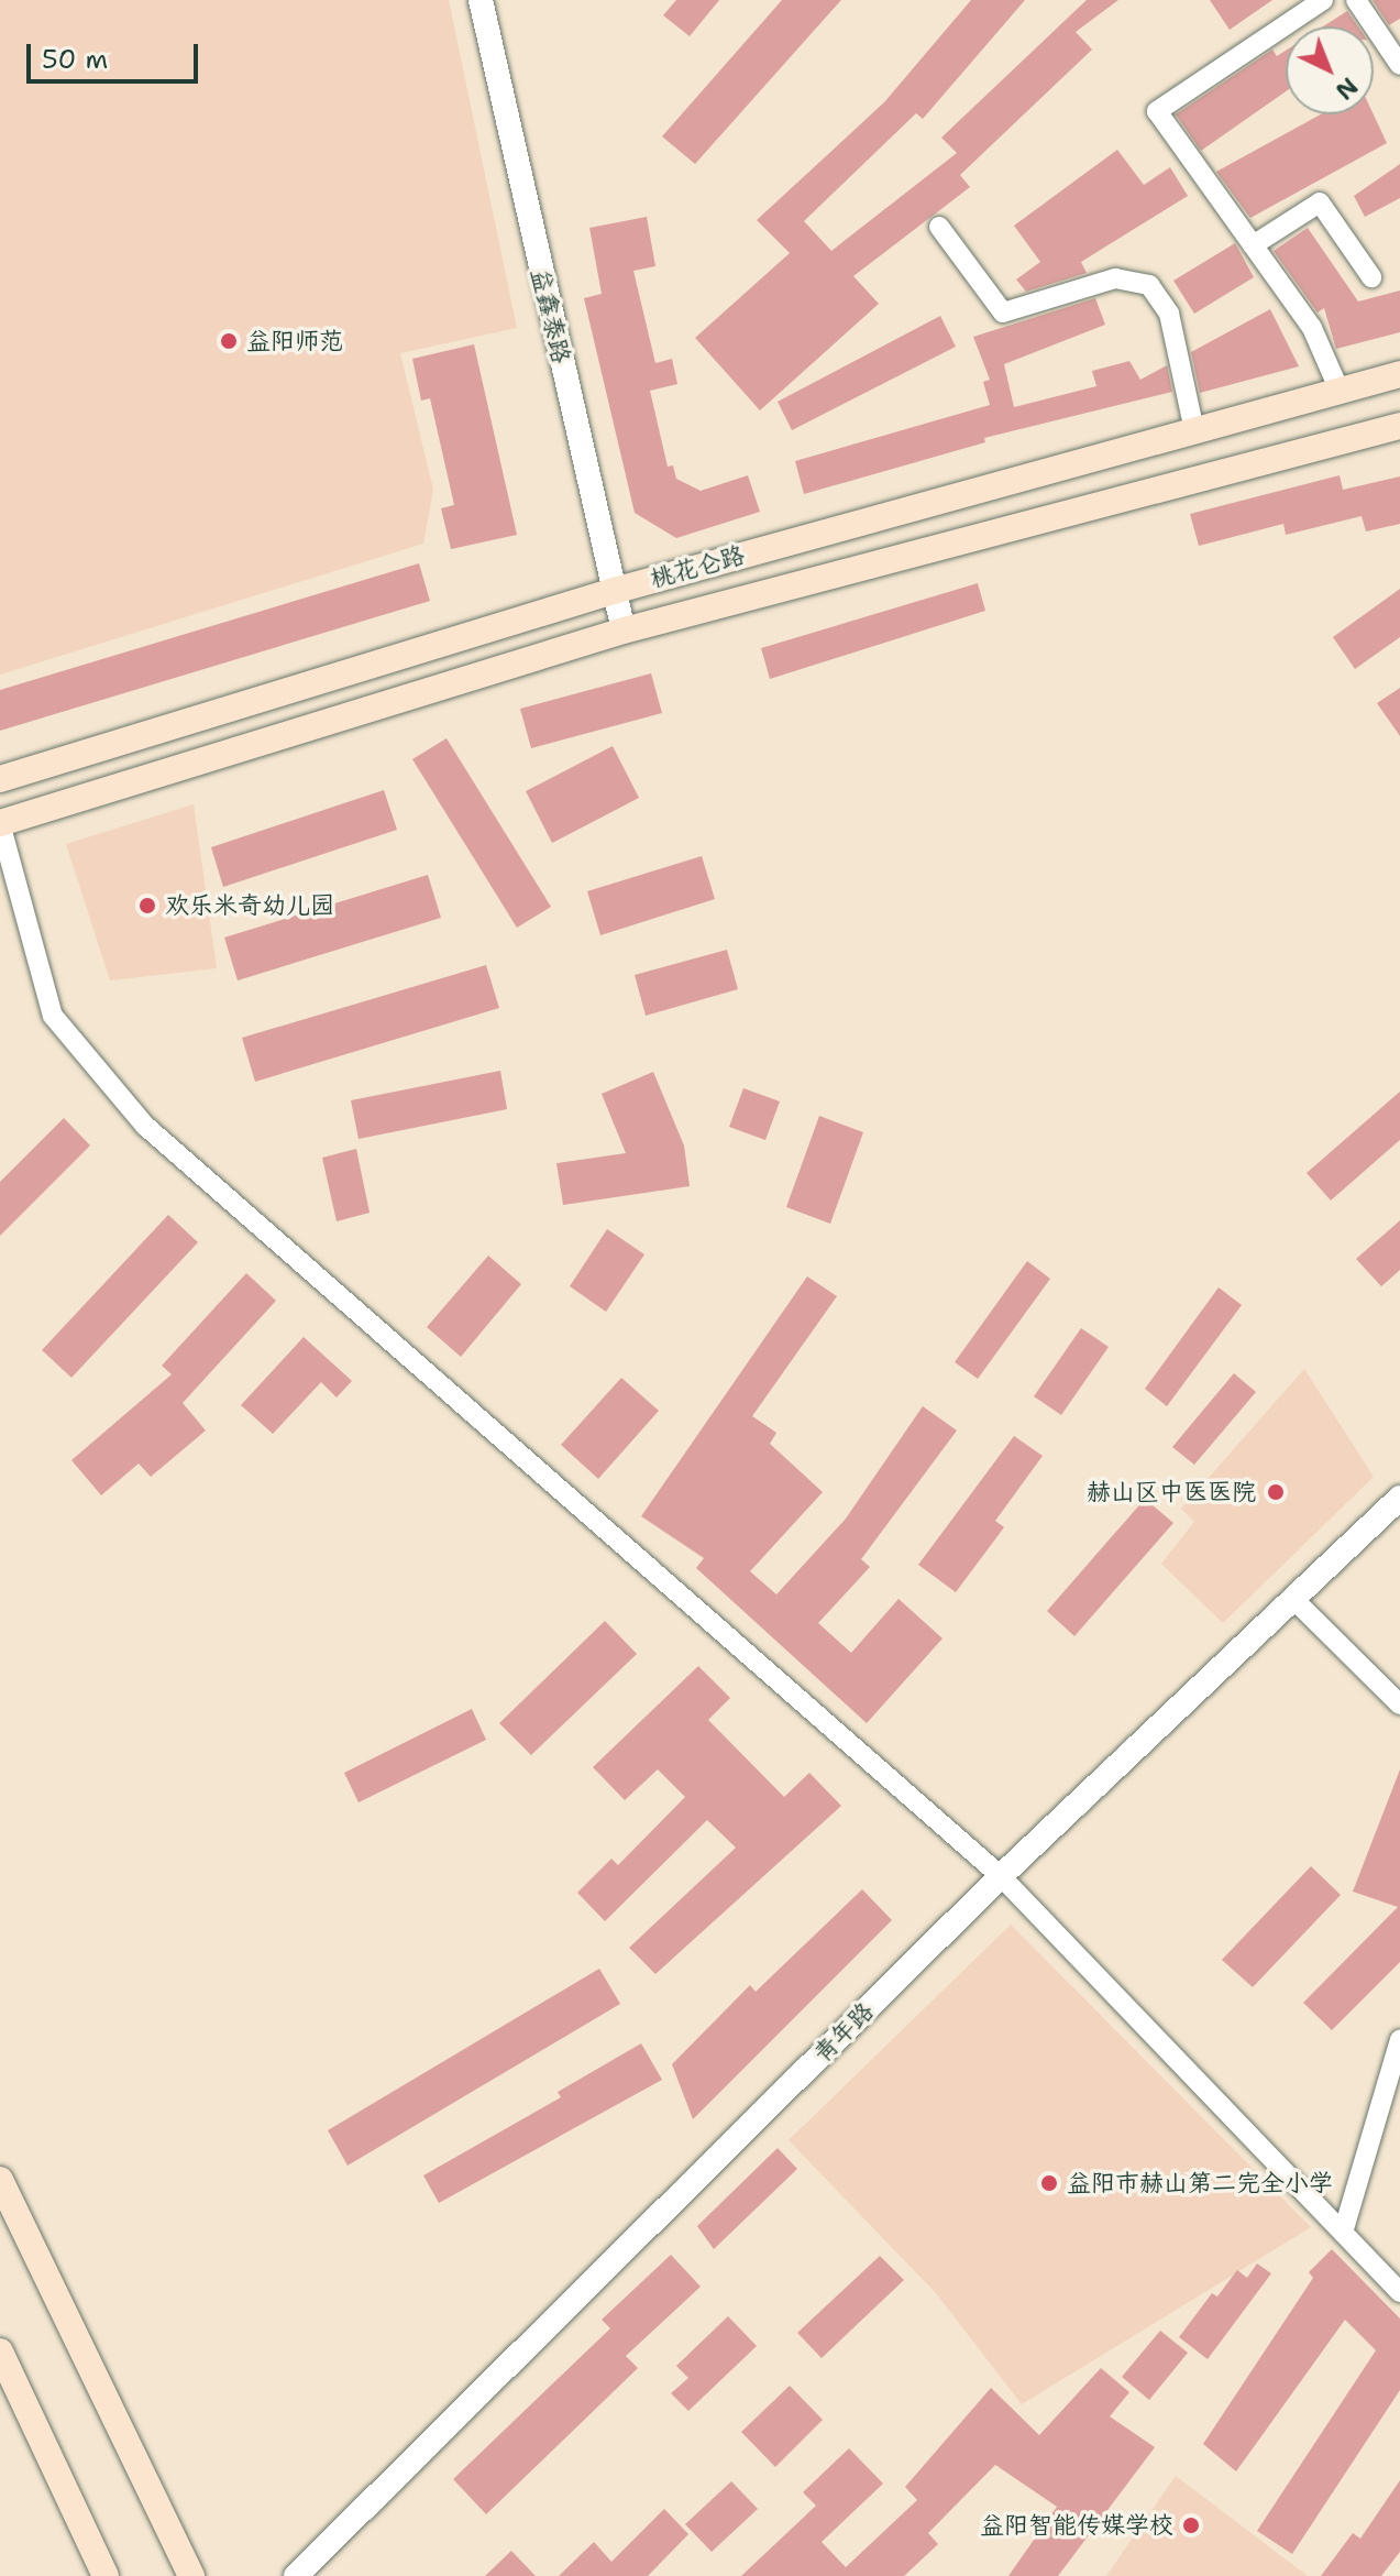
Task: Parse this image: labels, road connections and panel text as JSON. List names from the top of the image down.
{
  "streets": {
    "main road": ["桃花仑路"],
    "street": ["益鑫泰路", "青年路"]
  },
  "crossings": [
    ["益鑫泰路", "桃花仑路"]
  ],
  "places": [
    "益阳师范",
    "欢乐米奇幼儿园",
    "赫山区中医医院",
    "益阳市赫山第二完全小学",
    "益阳智能传媒学校"
  ],
  "scale_bar": "50 m",
  "north": "bottom right"
}
